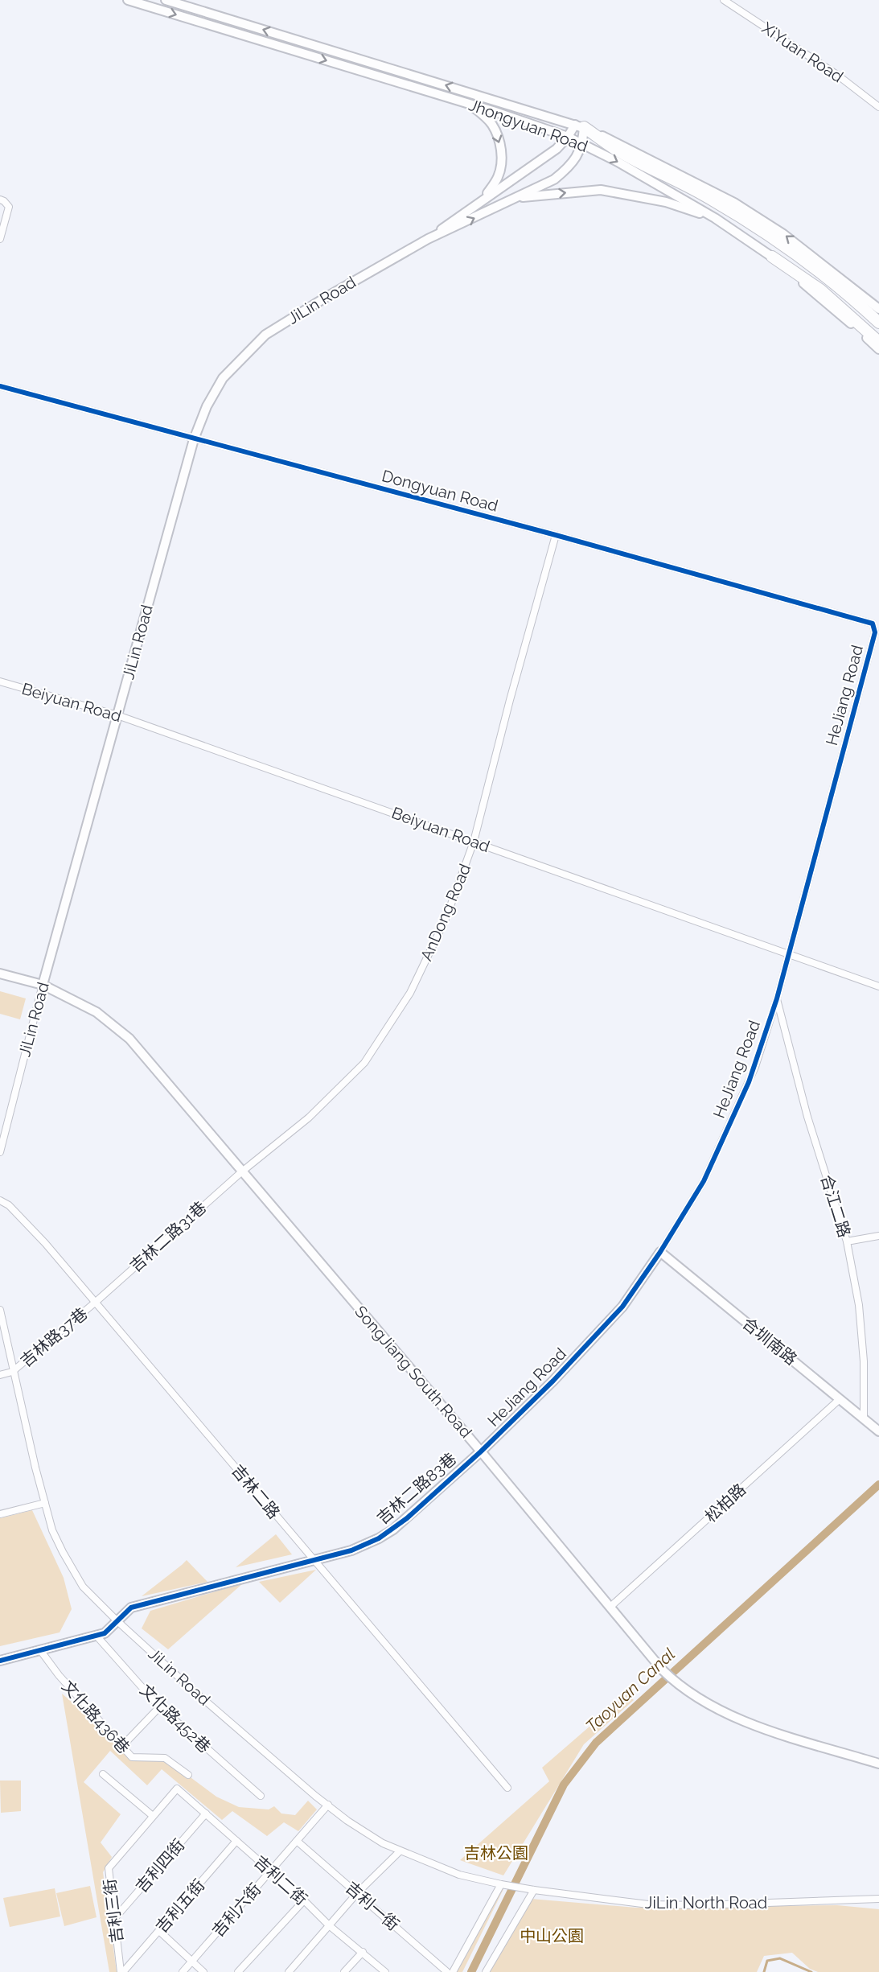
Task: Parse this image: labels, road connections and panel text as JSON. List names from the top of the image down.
{
  "streets": {
    "street": [
      "XiYuan Road",
      "Jhongyuan Road",
      "JiLin Road",
      "Dongyuan Road",
      "HeJiang Road",
      "Beiyuan Road",
      "AnDong Road",
      "合江二路",
      "吉林二路31巷",
      "吉林路37巷",
      "合圳南路",
      "SongJiang South Road",
      "吉林二路83巷",
      "吉林二路",
      "松柏路",
      "文化路436巷",
      "文化路452巷",
      "吉利四街",
      "吉利二街",
      "JiLin North Road",
      "吉利五街",
      "吉利一街",
      "吉利六街",
      "吉利三街"
    ]
  },
  "crossings": [
    ["Jhongyuan Road", "JiLin Road"],
    ["JiLin Road", "Dongyuan Road"],
    ["JiLin Road", "Beiyuan Road"],
    ["JiLin Road", "吉林路37巷"],
    ["JiLin Road", "SongJiang South Road"],
    ["JiLin Road", "吉林二路83巷"],
    ["JiLin Road", "JiLin North Road"],
    ["JiLin Road", "吉利六街"],
    ["Dongyuan Road", "HeJiang Road"],
    ["Dongyuan Road", "AnDong Road"],
    ["HeJiang Road", "Beiyuan Road"],
    ["HeJiang Road", "合江二路"],
    ["HeJiang Road", "合圳南路"],
    ["HeJiang Road", "SongJiang South Road"],
    ["HeJiang Road", "吉林二路83巷"],
    ["Beiyuan Road", "AnDong Road"],
    ["AnDong Road", "吉林二路31巷"],
    ["AnDong Road", "SongJiang South Road"],
    ["合江二路", "合圳南路"],
    ["吉林二路31巷", "吉林路37巷"],
    ["吉林二路31巷", "SongJiang South Road"],
    ["吉林二路31巷", "吉林二路"],
    ["吉林路37巷", "吉林二路"],
    ["合圳南路", "松柏路"],
    ["SongJiang South Road", "吉林二路83巷"],
    ["SongJiang South Road", "松柏路"],
    ["吉林二路83巷", "吉林二路"],
    ["吉林二路83巷", "文化路436巷"],
    ["吉林二路83巷", "文化路452巷"],
    ["吉利四街", "吉利二街"],
    ["吉利四街", "吉利三街"],
    ["吉利二街", "吉利五街"],
    ["吉利二街", "吉利六街"],
    ["吉利二街", "吉利三街"],
    ["吉利五街", "吉利三街"],
    ["吉利一街", "吉利六街"]
  ],
  "water": ["Taoyuan Canal"],
  "parks": ["吉林公園", "中山公園"]
}
